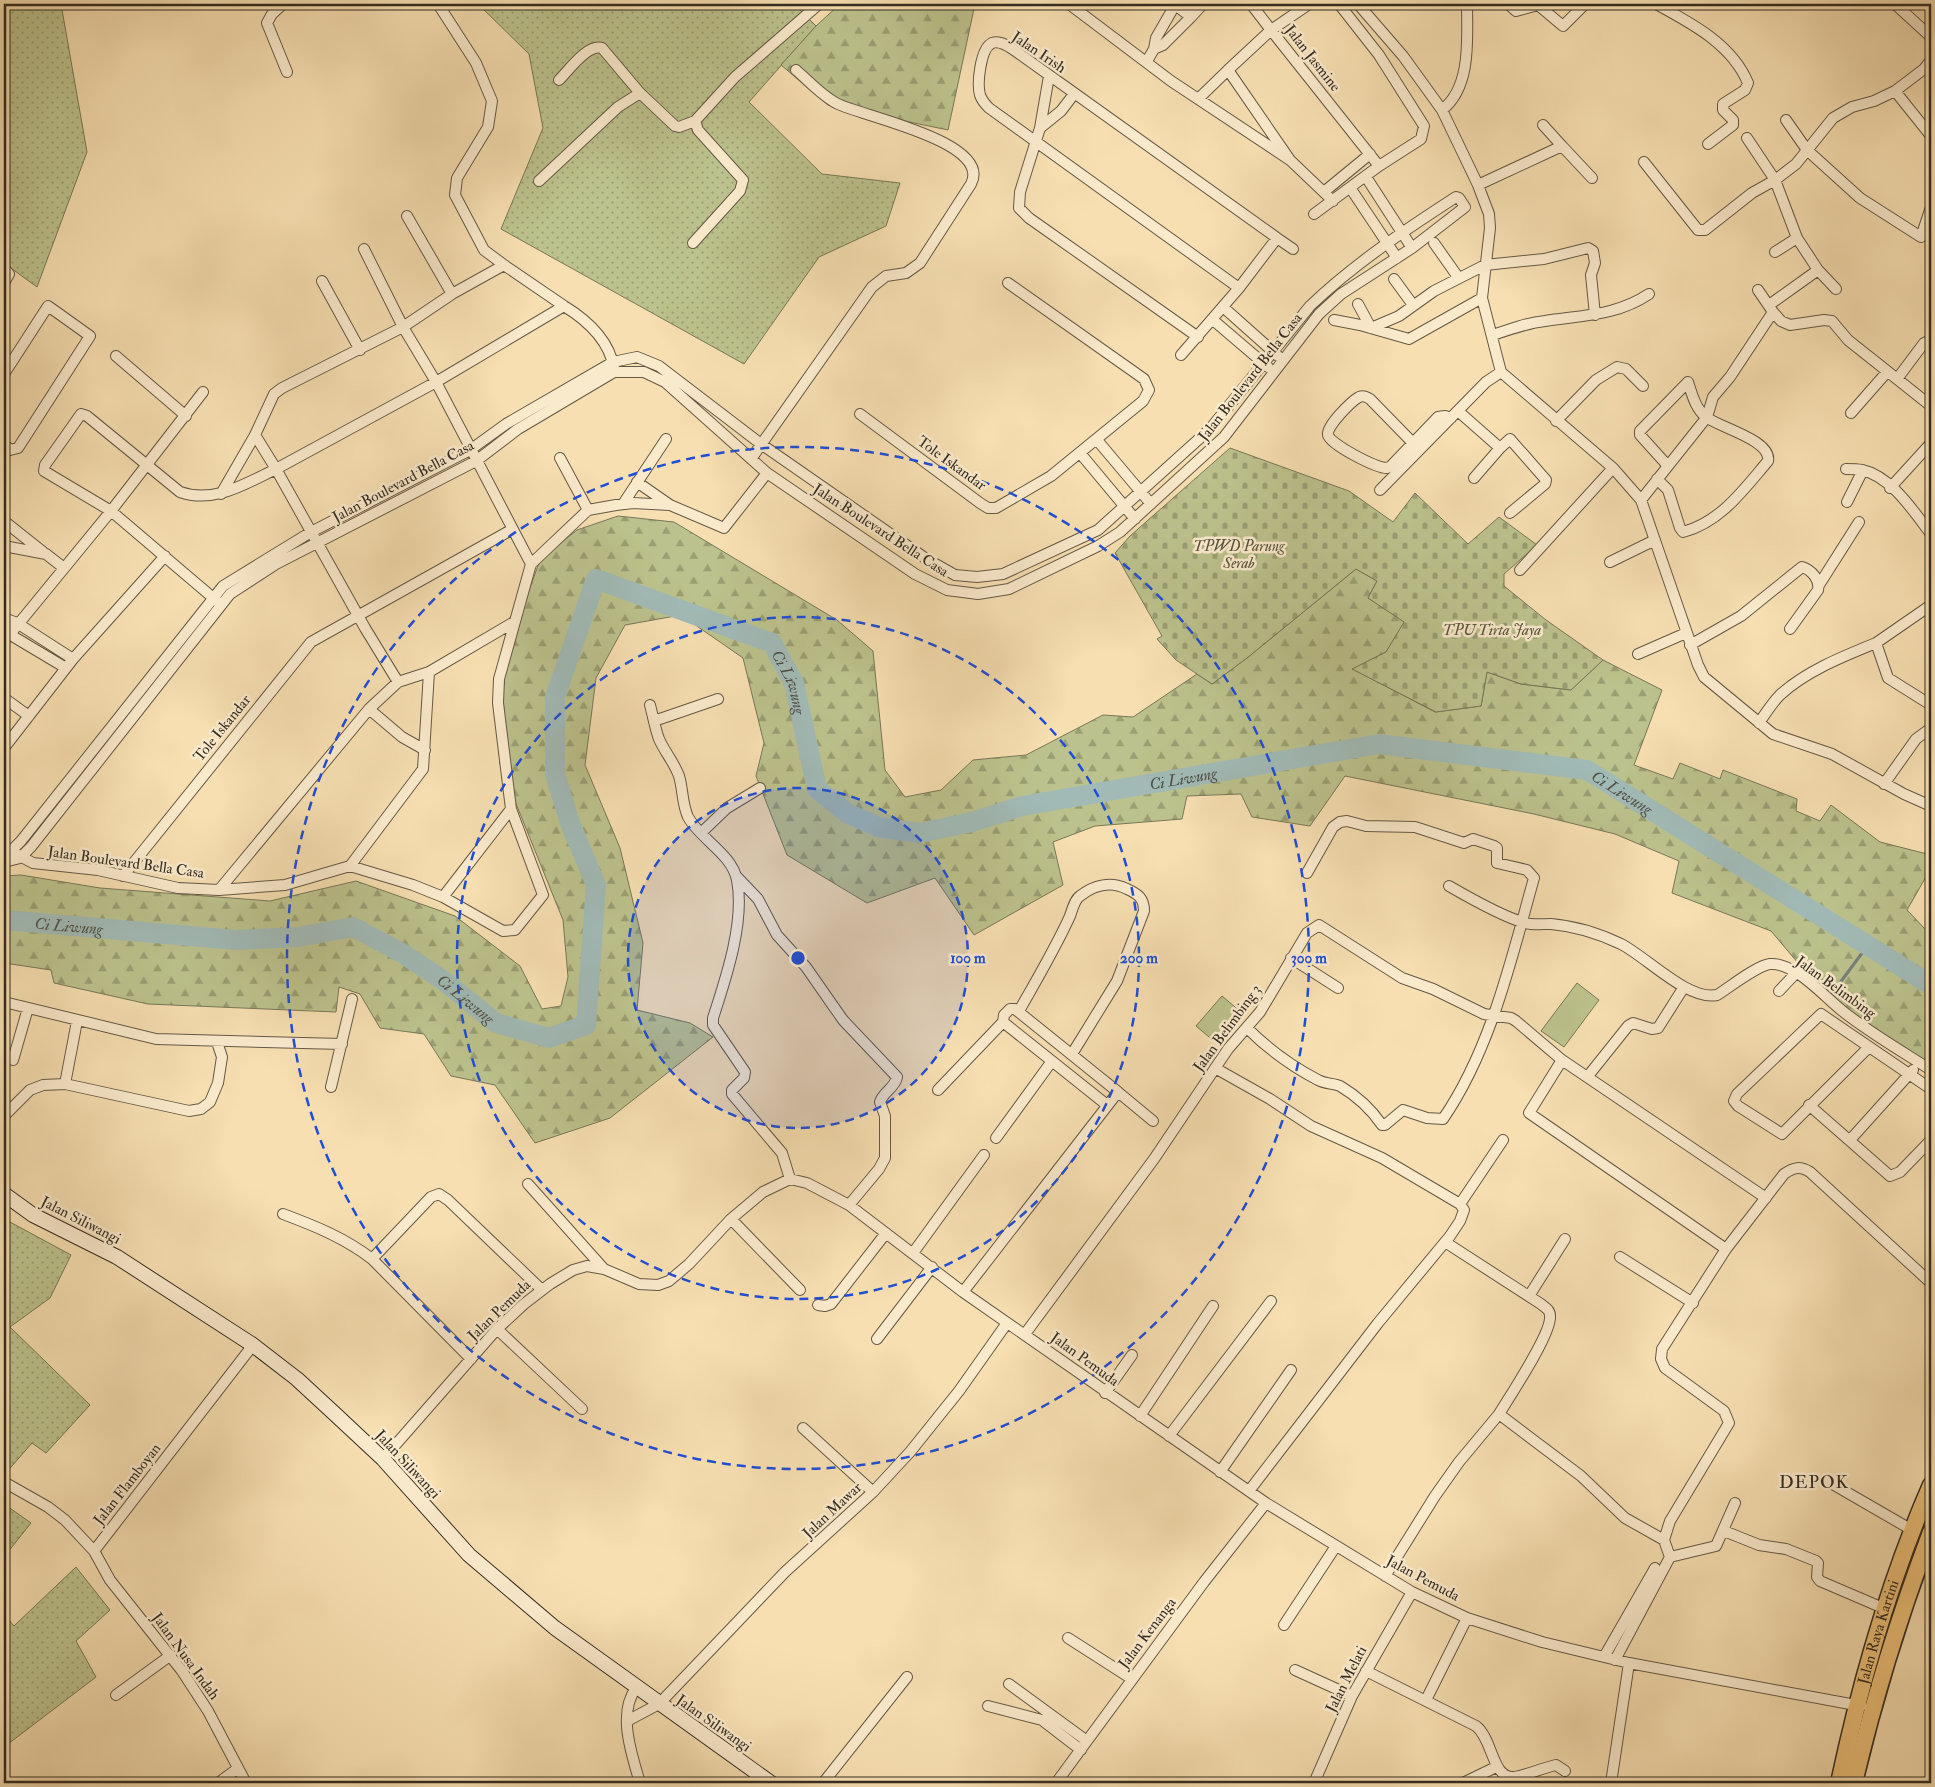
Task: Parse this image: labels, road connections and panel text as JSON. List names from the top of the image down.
{
  "streets": {
    "main road": ["Jalan Siliwangi", "Jalan Raya Kartini"],
    "street": [
      "Jalan Irish",
      "Jalan Jasmine",
      "Jalan Boulevard Bella Casa",
      "Tole Iskandar",
      "Jalan Belimbing",
      "Jalan Belimbing 3",
      "Jalan Pemuda",
      "Jalan Flamboyan",
      "Jalan Mawar",
      "Jalan Kenanga",
      "Jalan Nusa Indah",
      "Jalan Melati"
    ]
  },
  "crossings": [
    ["Jalan Boulevard Bella Casa", "Tole Iskandar"],
    ["Jalan Belimbing 3", "Jalan Pemuda"],
    ["Jalan Siliwangi", "Jalan Pemuda"],
    ["Jalan Siliwangi", "Jalan Flamboyan"],
    ["Jalan Siliwangi", "Jalan Mawar"],
    ["Jalan Pemuda", "Jalan Mawar"],
    ["Jalan Pemuda", "Jalan Raya Kartini"],
    ["Jalan Pemuda", "Jalan Kenanga"],
    ["Jalan Pemuda", "Jalan Melati"],
    ["Jalan Flamboyan", "Jalan Nusa Indah"]
  ],
  "districts": ["DEPOK"],
  "water": ["Ci Liwung"],
  "parks": ["TPWD Parung Serab", "TPU Tirta Jaya"],
  "rings": ["100 m", "200 m", "300 m"]
}
